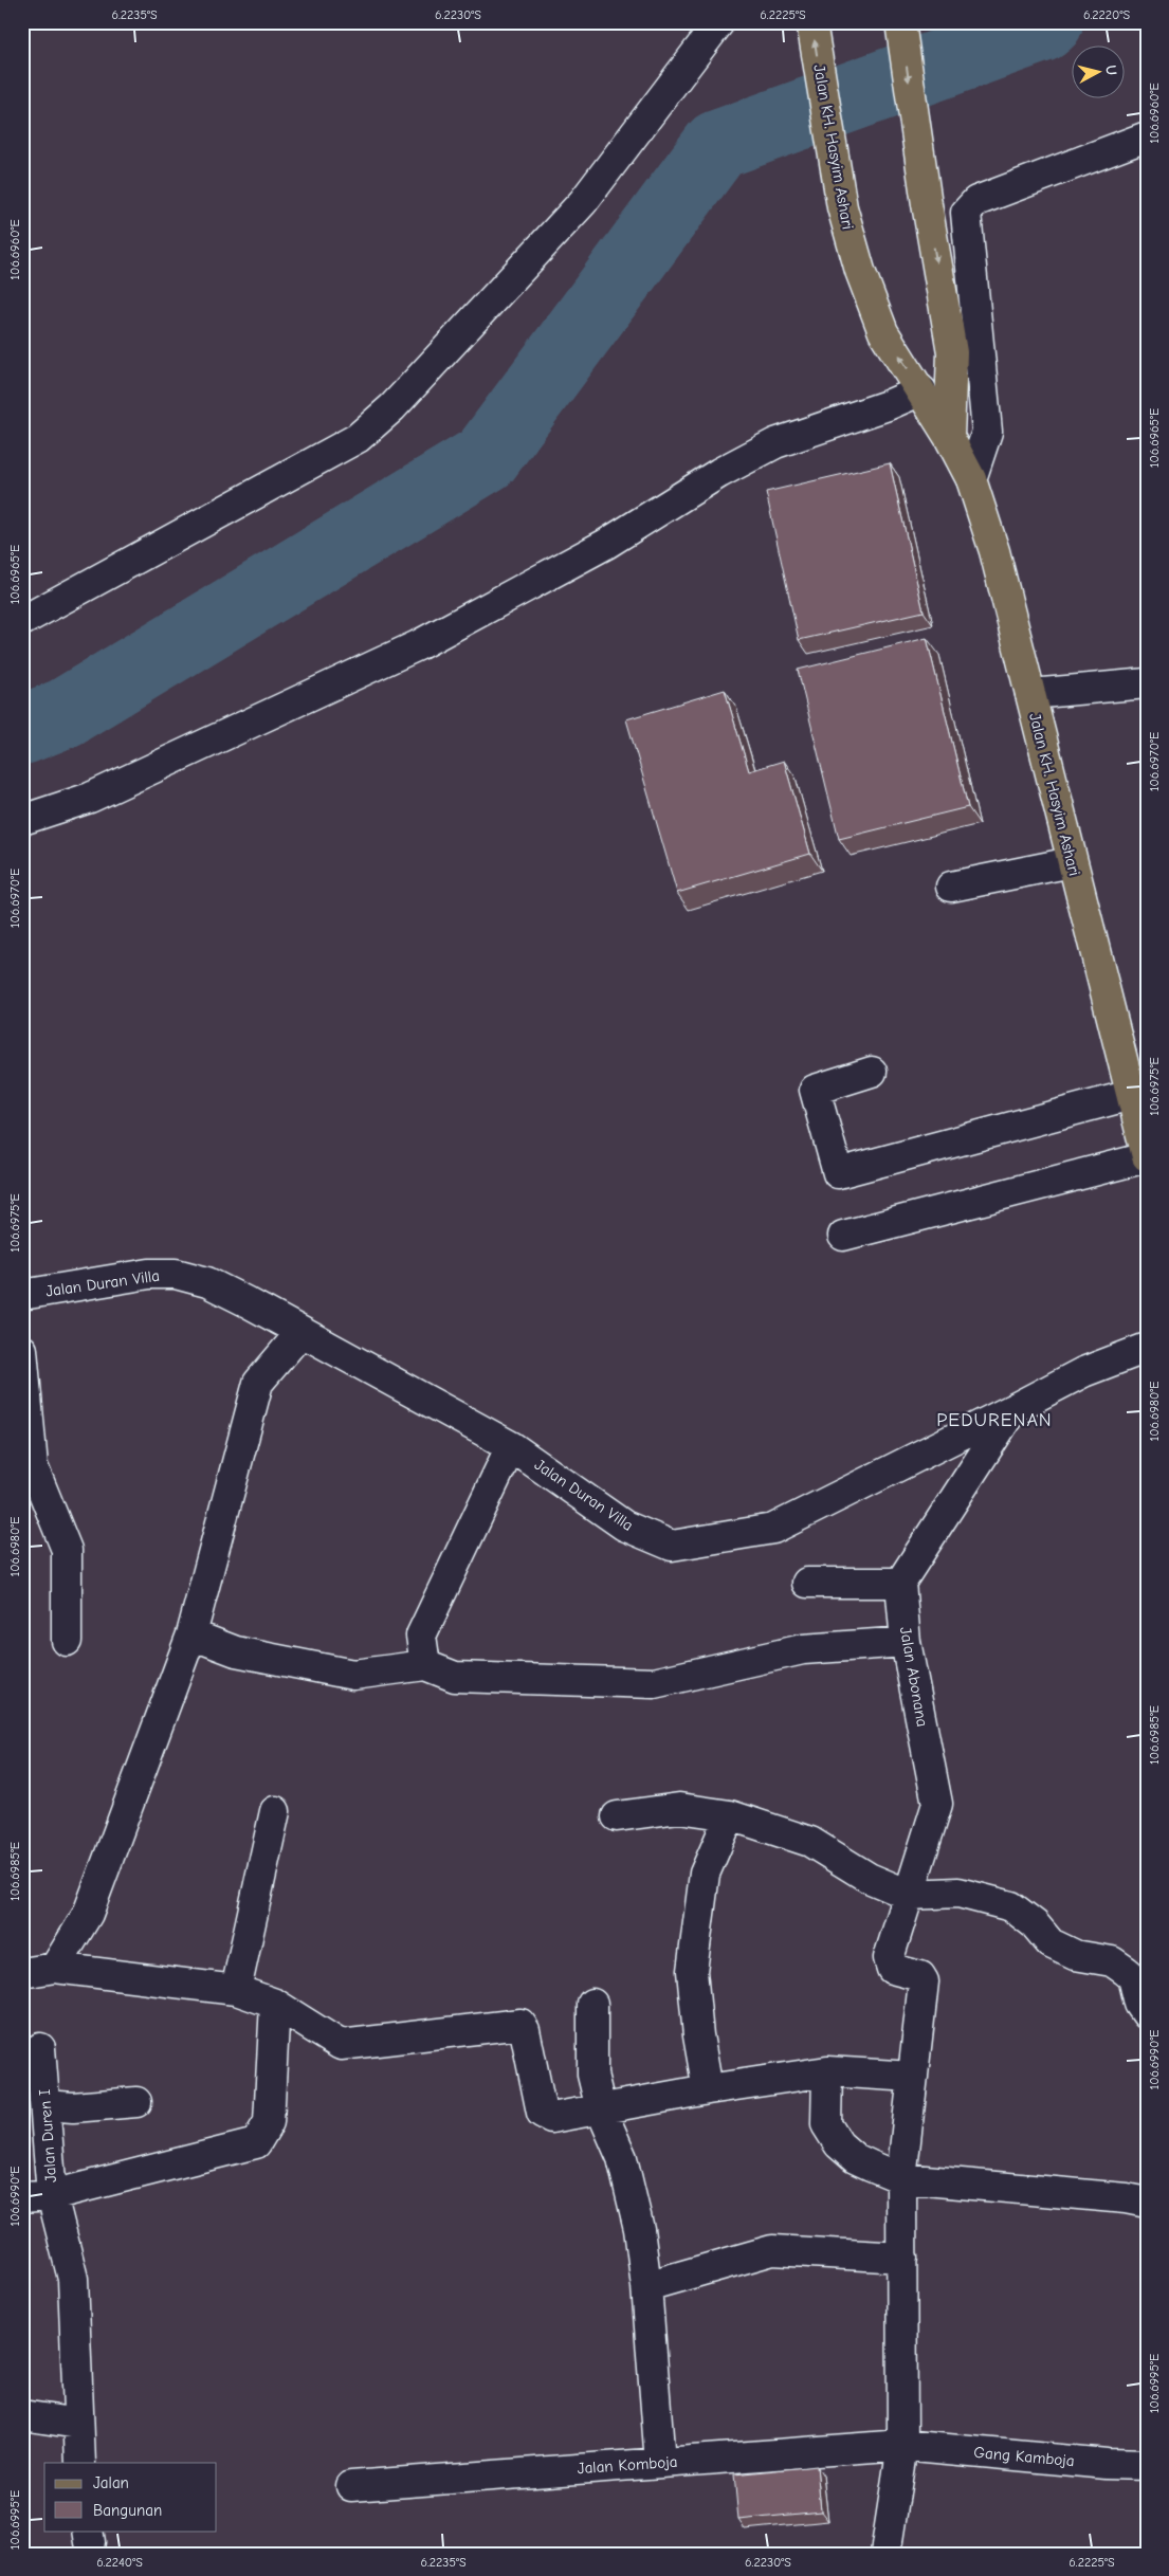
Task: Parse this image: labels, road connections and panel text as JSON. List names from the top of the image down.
{
  "streets": {
    "main road": ["Jalan KH. Hasyim Ashari"],
    "street": [
      "Jalan Duran Villa",
      "Jalan Abonana",
      "Jalan Duren I",
      "Gang Kamboja",
      "Jalan Komboja"
    ]
  },
  "crossings": [
    ["Gang Kamboja", "Jalan Komboja"]
  ],
  "districts": ["PEDURENAN"],
  "legend": ["Jalan", "Bangunan"],
  "north": "right",
  "coordinates": [
    "6.2235°S",
    "6.2230°S",
    "6.2225°S",
    "6.2220°S",
    "106.6960°E",
    "106.6965°E",
    "106.6970°E",
    "106.6975°E",
    "106.6980°E",
    "106.6985°E",
    "106.6990°E",
    "106.6995°E",
    "6.2240°S"
  ]
}
